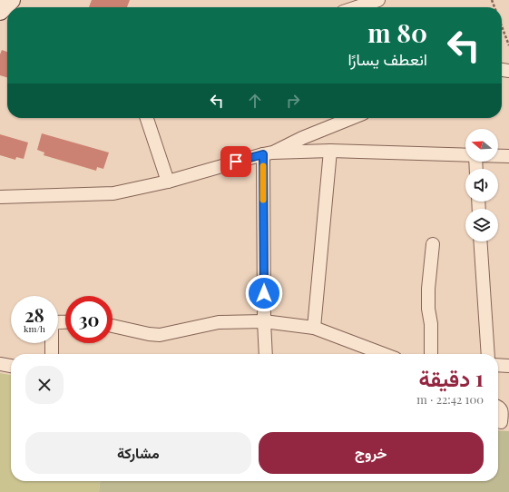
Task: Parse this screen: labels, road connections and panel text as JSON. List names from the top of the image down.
{
  "north": "left",
  "page": {
    "turn": ["80 m", "انعطف يسارًا"],
    "speed": "28 km/h",
    "limit": "30",
    "heading": ["1 دقيقة", "100 m · 22:42"],
    "buttons": ["خروج", "مشاركة"]
  }
}
